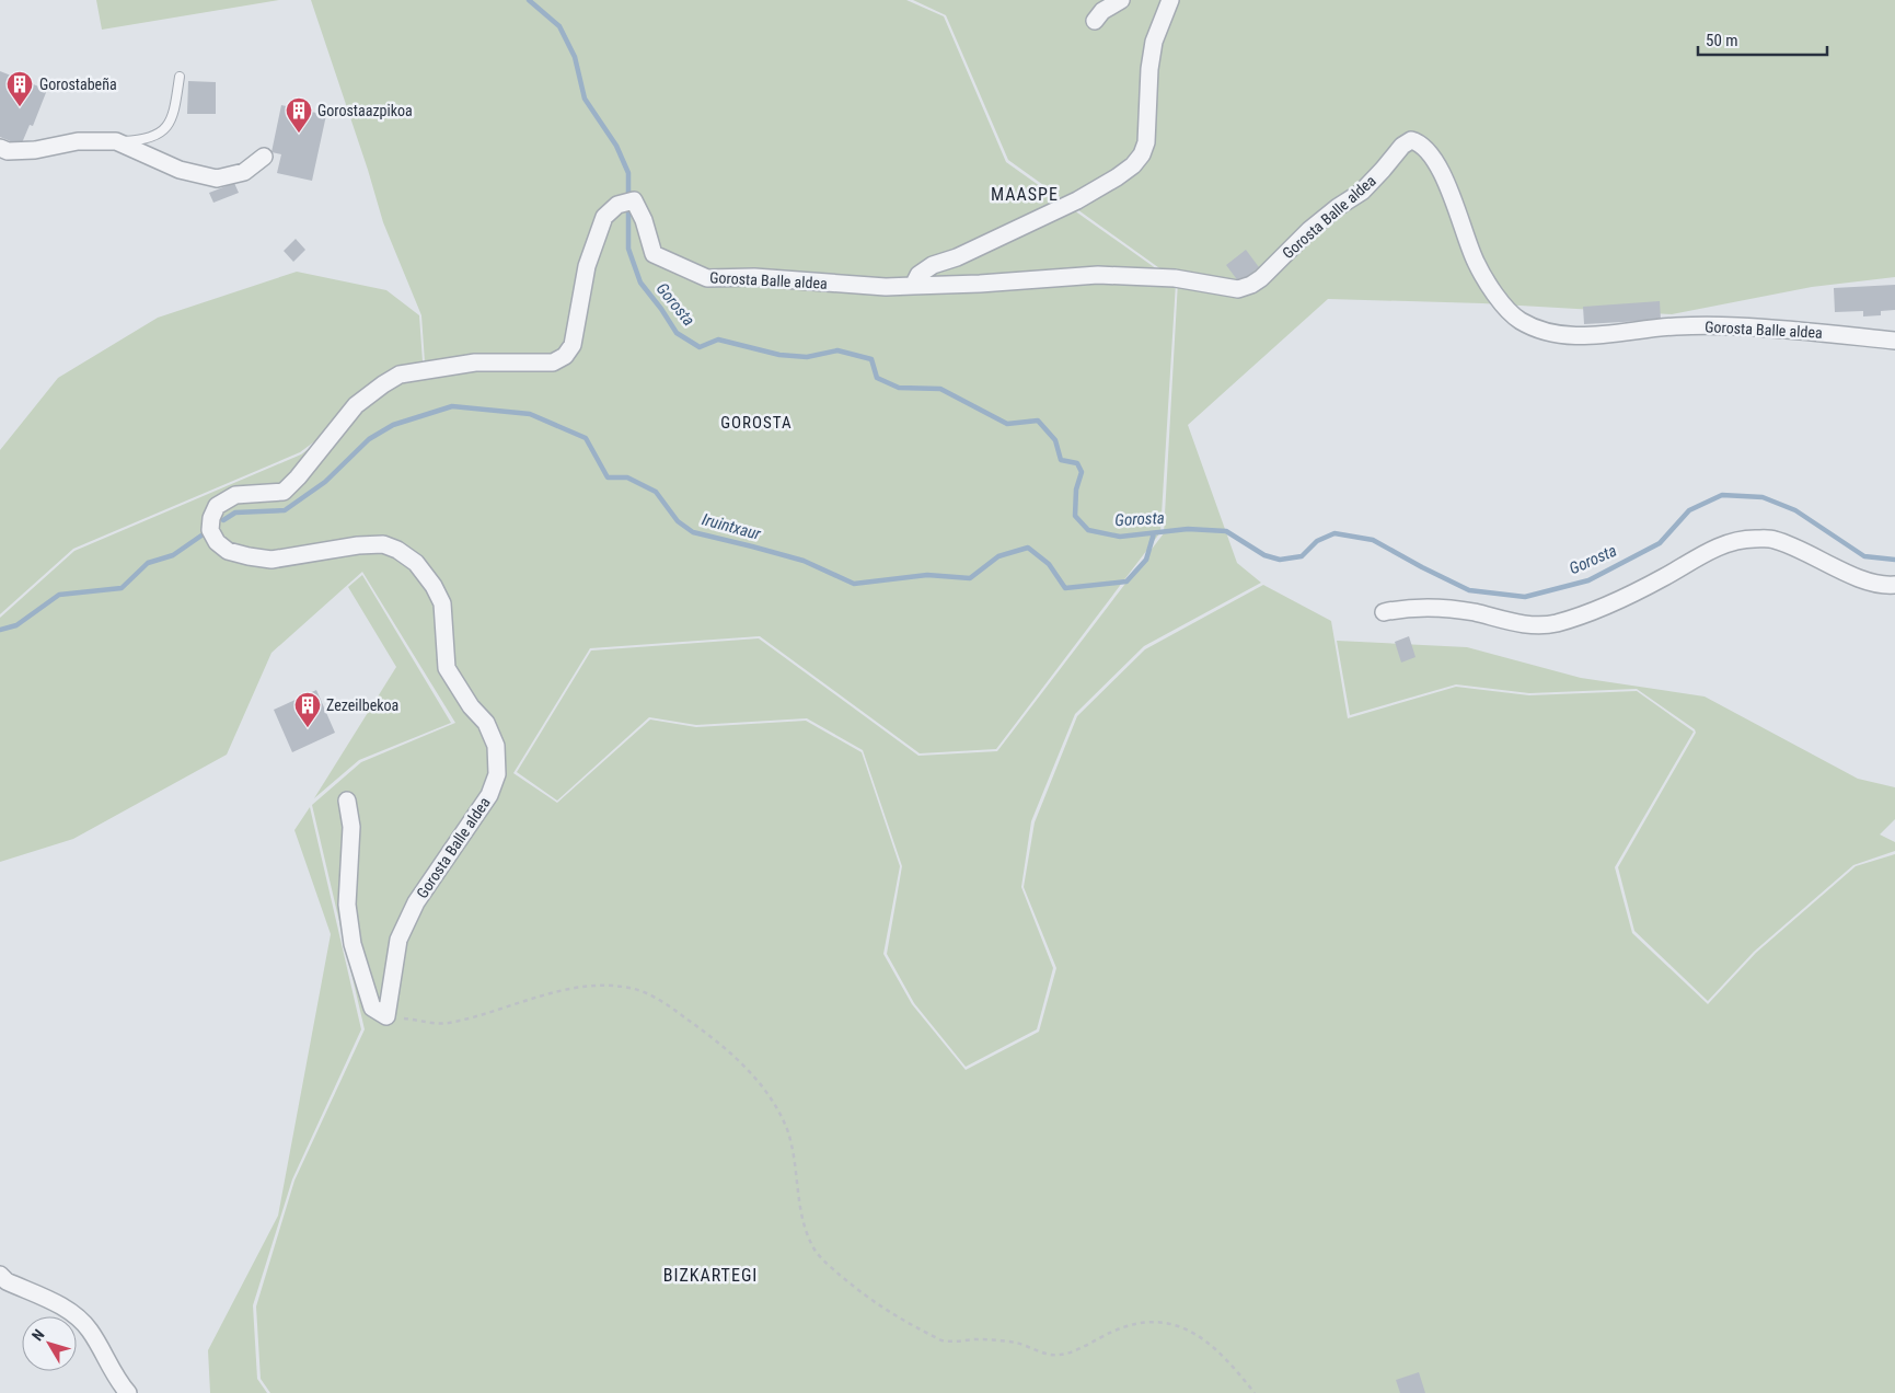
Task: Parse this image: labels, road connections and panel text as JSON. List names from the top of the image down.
{
  "streets": {
    "street": ["Gorosta Balle aldea"]
  },
  "districts": ["MAASPE", "GOROSTA", "BIZKARTEGI"],
  "water": ["Gorosta", "Iruintxaur"],
  "places": {
    "building": ["Gorostabeña", "Gorostaazpikoa", "Zezeilbekoa"]
  },
  "scale_bar": "50 m",
  "north": "top left"
}
